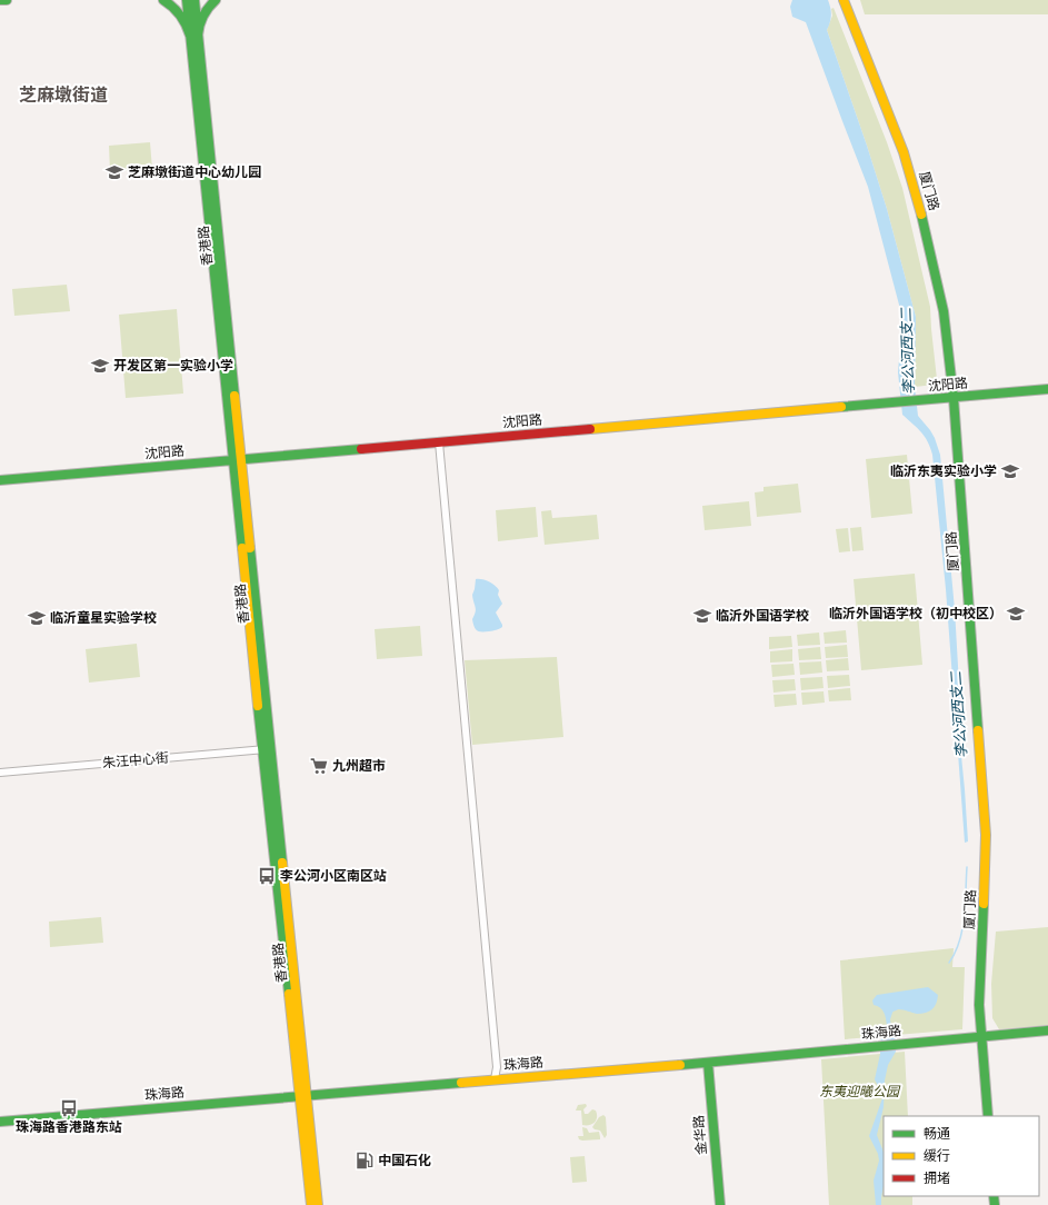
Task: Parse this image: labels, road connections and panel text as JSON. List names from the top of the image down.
{
  "streets": {
    "main road": [
      "厦门路",
      "香港路",
      "沈阳路",
      "珠海路",
      "金华路"
    ],
    "street": ["朱汪中心街"]
  },
  "crossings": [
    ["厦门路", "沈阳路"],
    ["厦门路", "珠海路"],
    ["香港路", "沈阳路"],
    ["香港路", "朱汪中心街"],
    ["香港路", "珠海路"],
    ["珠海路", "金华路"]
  ],
  "districts": ["芝麻墩街道"],
  "water": ["李公河西支二"],
  "parks": ["东夷迎曦公园"],
  "places": {
    "school or university": [
      "芝麻墩街道中心幼儿园",
      "开发区第一实验小学",
      "临沂东夷实验小学",
      "临沂外国语学校（初中校区）",
      "临沂外国语学校",
      "临沂童星实验学校"
    ],
    "supermarket": ["九州超市"],
    "bus stop": ["李公河小区南区站", "珠海路香港路东站"],
    "fuel station": ["中国石化"]
  },
  "legend": ["畅通", "缓行", "拥堵"]
}
